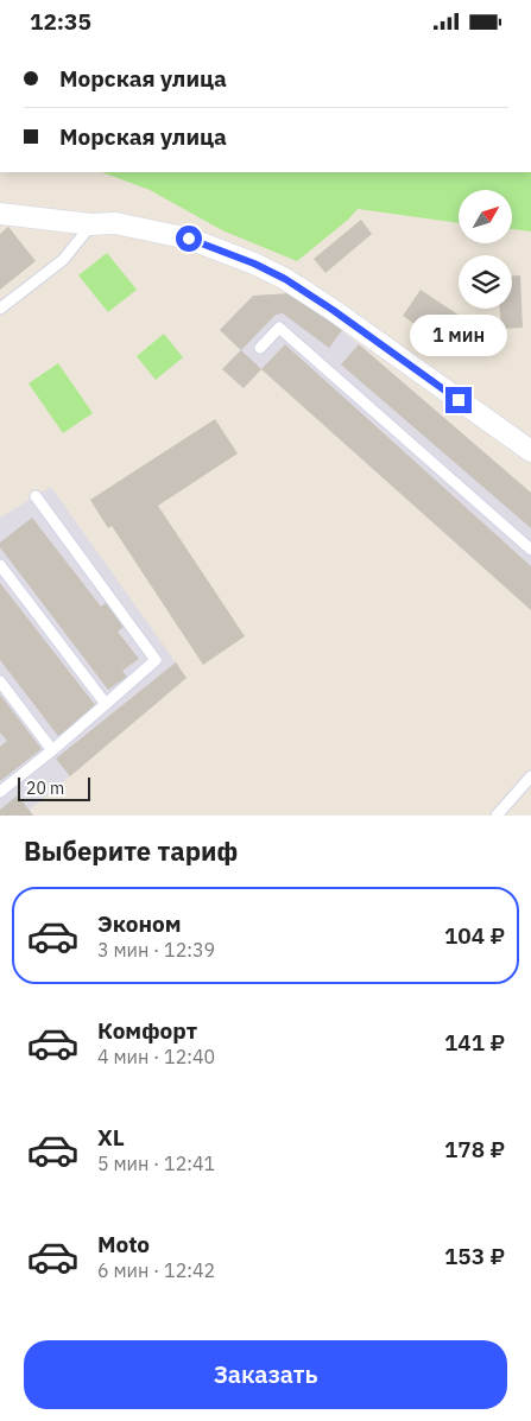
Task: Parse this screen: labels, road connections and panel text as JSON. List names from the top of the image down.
{
  "scale_bar": "20 m",
  "north": "top right",
  "page": {
    "status": "12:35",
    "banner": ["Морская улица", "Морская улица"],
    "bubble": "1 мин",
    "scale": "20 m",
    "heading": "Выберите тариф",
    "list": [
      {
        "name": "Эконом",
        "note": "3 мин · 12:39",
        "value": "104 ₽"
      },
      {
        "name": "Комфорт",
        "note": "4 мин · 12:40",
        "value": "141 ₽"
      },
      {
        "name": "XL",
        "note": "5 мин · 12:41",
        "value": "178 ₽"
      },
      {
        "name": "Moto",
        "note": "6 мин · 12:42",
        "value": "153 ₽"
      }
    ],
    "buttons": "Заказать"
  }
}
